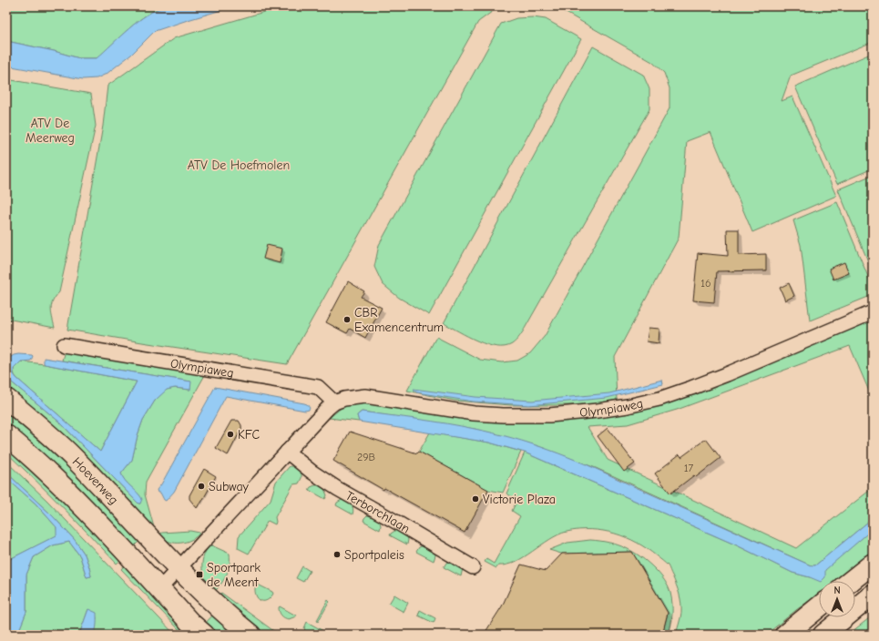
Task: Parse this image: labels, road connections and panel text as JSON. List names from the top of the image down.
{
  "streets": {
    "main road": ["Hoeverweg"],
    "street": ["Olympiaweg", "Terborchlaan"]
  },
  "crossings": [
    ["Olympiaweg", "Hoeverweg"],
    ["Olympiaweg", "Terborchlaan"]
  ],
  "parks": ["ATV De Meerweg", "ATV De Hoefmolen"],
  "places": {
    "other": [
      "CBR Examencentrum",
      "KFC",
      "Subway",
      "Victorie Plaza",
      "Sportpaleis"
    ],
    "transit": ["Sportpark de Meent"]
  },
  "house_numbers": ["16", "29B", "17"],
  "north": "top"
}
